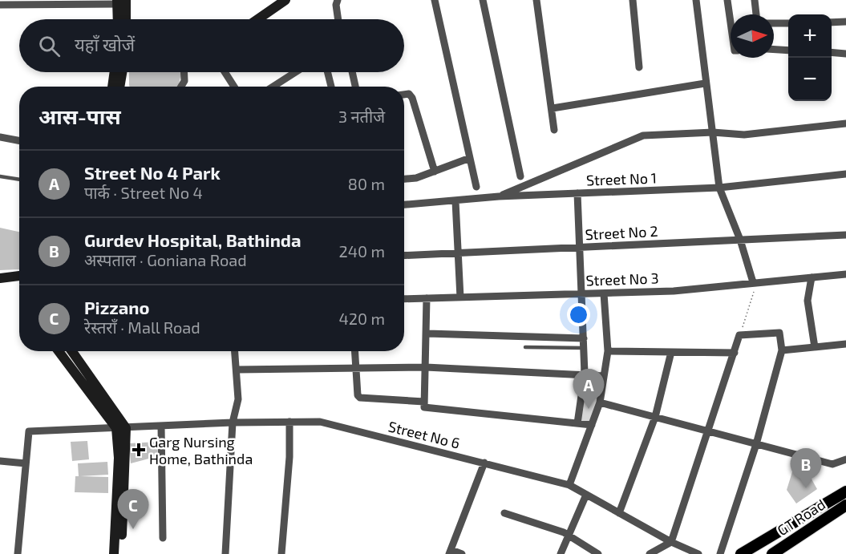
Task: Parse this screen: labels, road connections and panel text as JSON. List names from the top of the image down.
{
  "streets": {
    "main road": ["GT Road"],
    "street": [
      "Street No 1",
      "Street No 2",
      "Street No 3",
      "Street No 6"
    ]
  },
  "places": {
    "health": ["Garg Nursing Home, Bathinda"]
  },
  "north": "right",
  "page": {
    "map_buttons": ["+", "−"],
    "search": "यहाँ खोजें",
    "heading": ["आस-पास", "3 नतीजे"],
    "list": [
      {
        "mark": "A",
        "name": "Street No 4 Park",
        "note": "पार्क · Street No 4",
        "value": "80 m"
      },
      {
        "mark": "B",
        "name": "Gurdev Hospital, Bathinda",
        "note": "अस्पताल · Goniana Road",
        "value": "240 m"
      },
      {
        "mark": "C",
        "name": "Pizzano",
        "note": "रेस्तराँ · Mall Road",
        "value": "420 m"
      }
    ],
    "pins": ["A", "B", "C"]
  }
}
